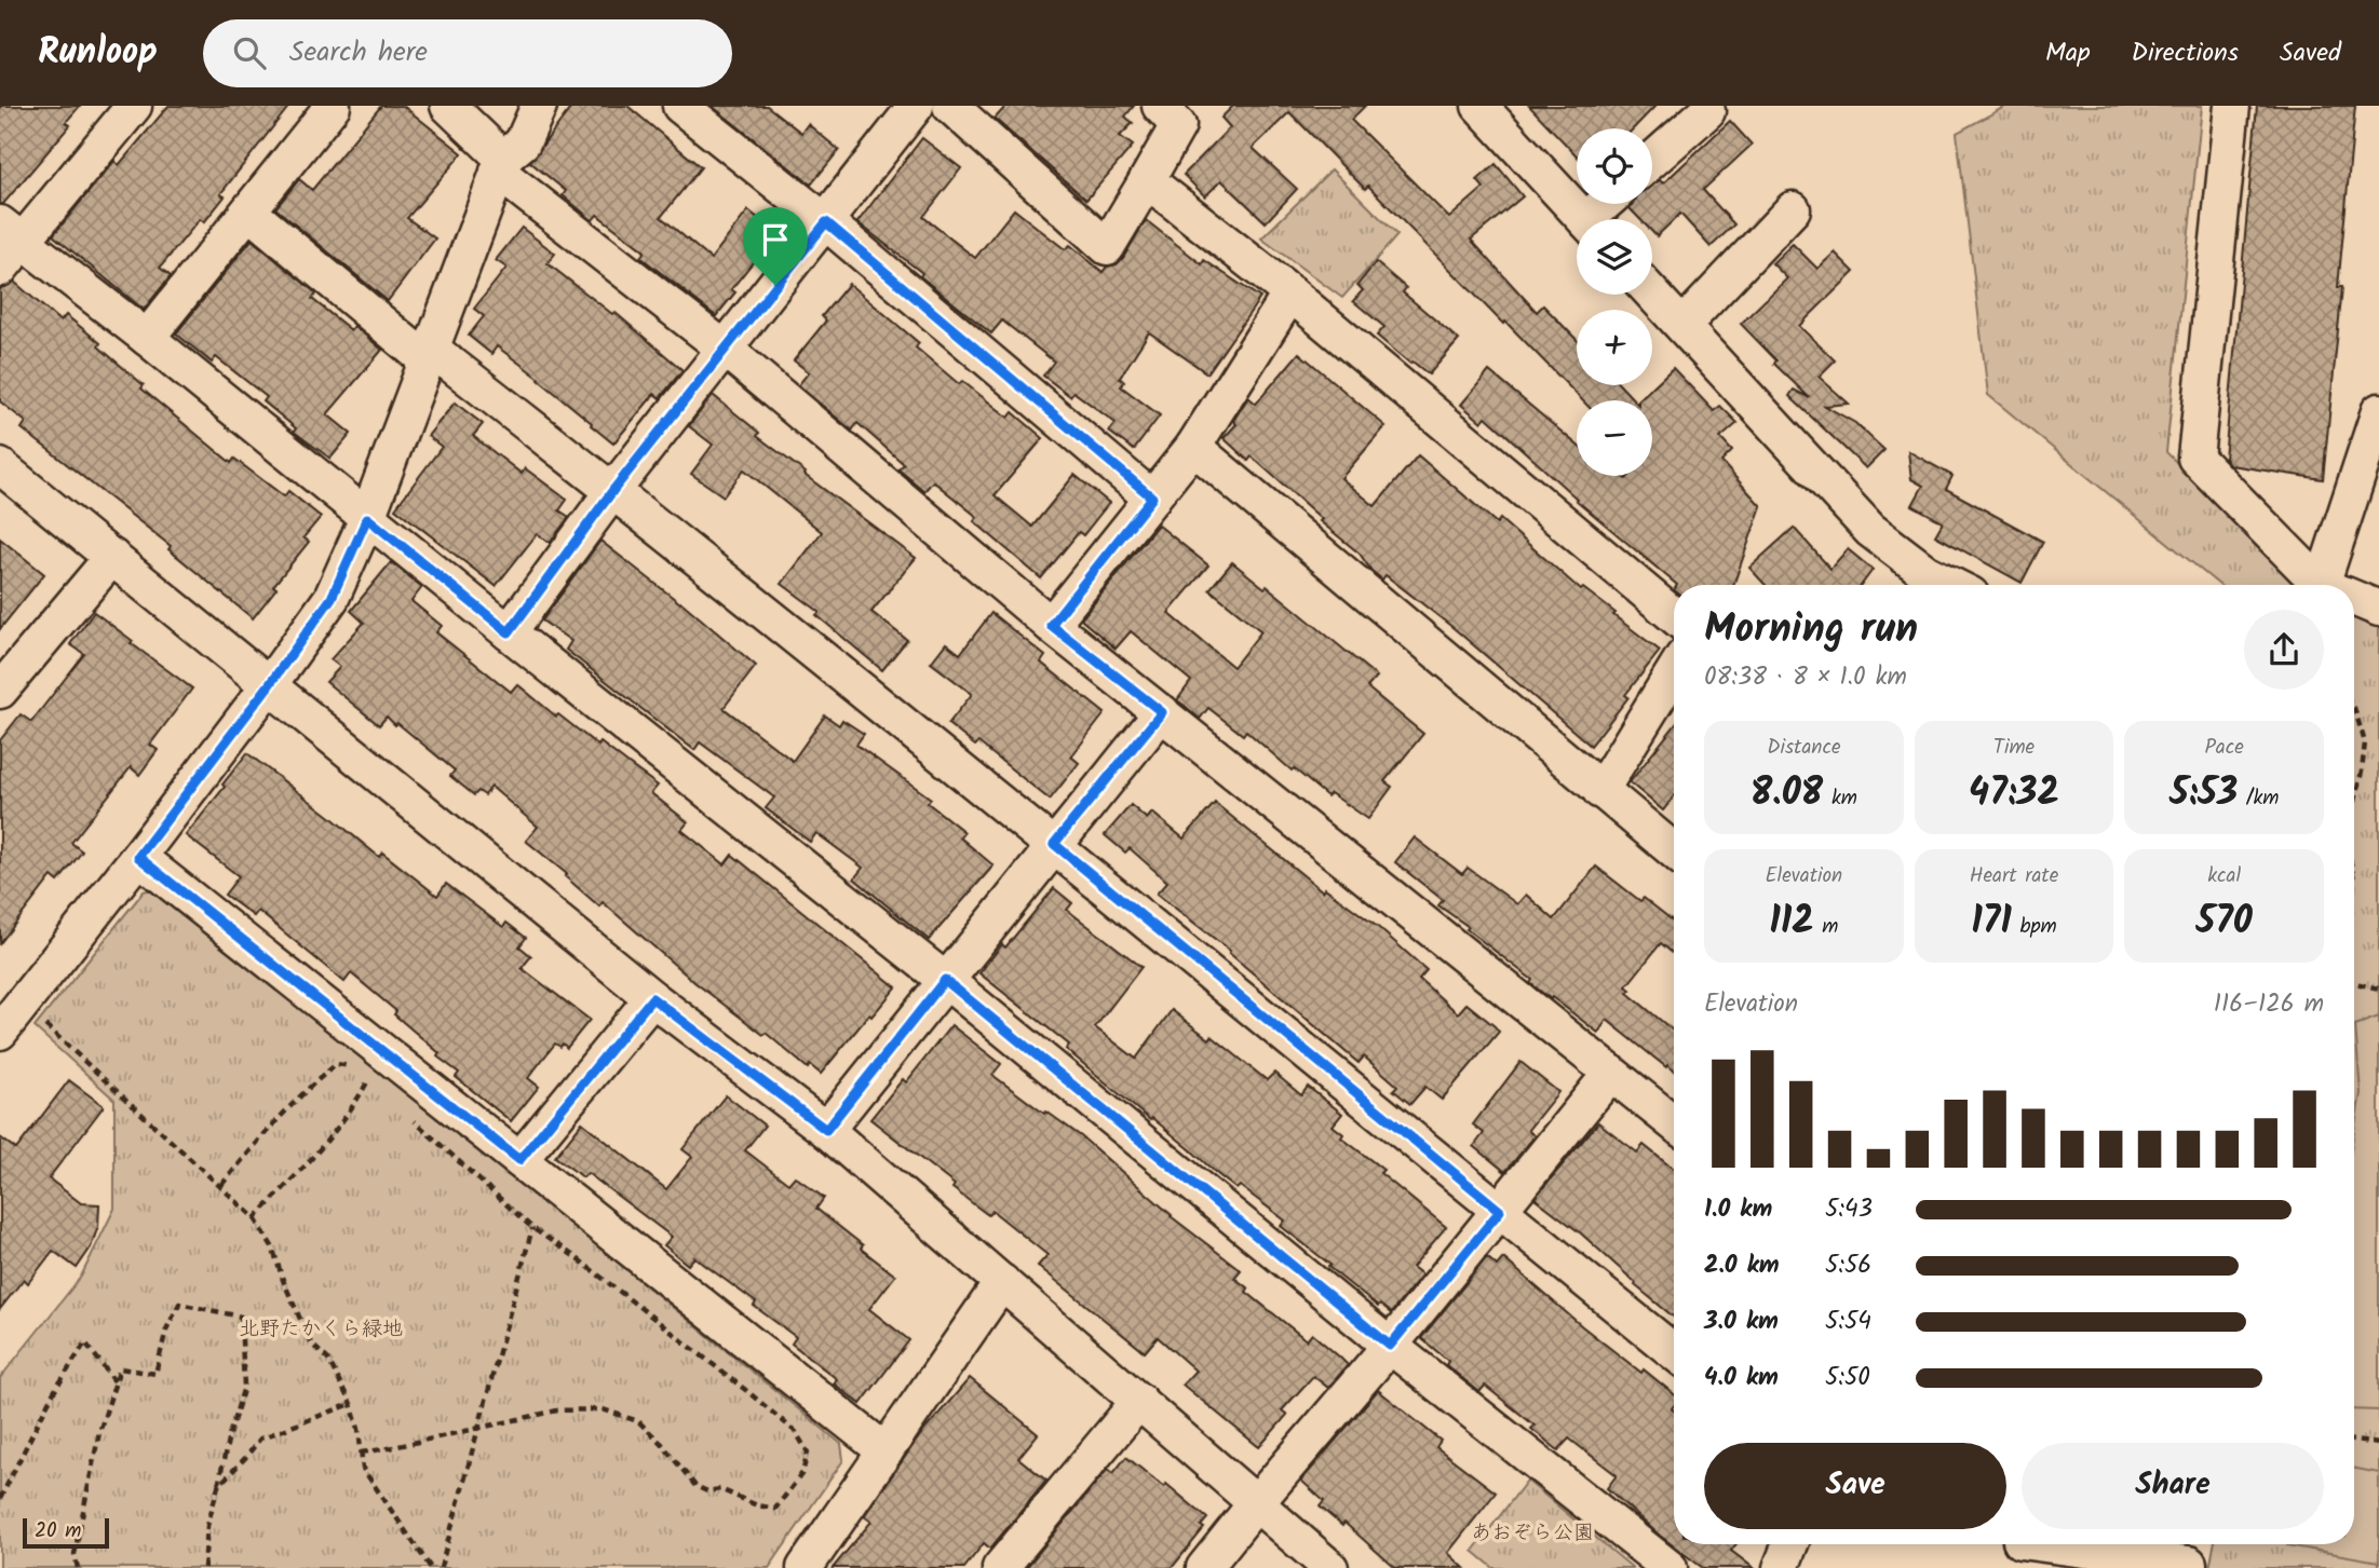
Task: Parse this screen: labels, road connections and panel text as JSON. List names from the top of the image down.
{
  "parks": ["北野たかくら緑地", "あおぞら公園"],
  "scale_bar": "20 m",
  "page": {
    "header": "Runloop",
    "search": "Search here",
    "nav": ["Map", "Directions", "Saved"],
    "map_buttons": ["+", "−"],
    "heading": ["Morning run", "08:38 · 8 × 1.0 km"],
    "stats": [
      ["Distance", "8.08 km"],
      ["Time", "47:32"],
      ["Pace", "5:53 /km"],
      ["Elevation", "112 m"],
      ["Heart rate", "171 bpm"],
      ["kcal", "570"]
    ],
    "chart": ["Elevation", "116–126 m"],
    "list": [
      {
        "name": "1.0 km",
        "note": "5:43"
      },
      {
        "name": "2.0 km",
        "note": "5:56"
      },
      {
        "name": "3.0 km",
        "note": "5:54"
      },
      {
        "name": "4.0 km",
        "note": "5:50"
      }
    ],
    "buttons": ["Save", "Share"],
    "scale": "20 m"
  }
}
